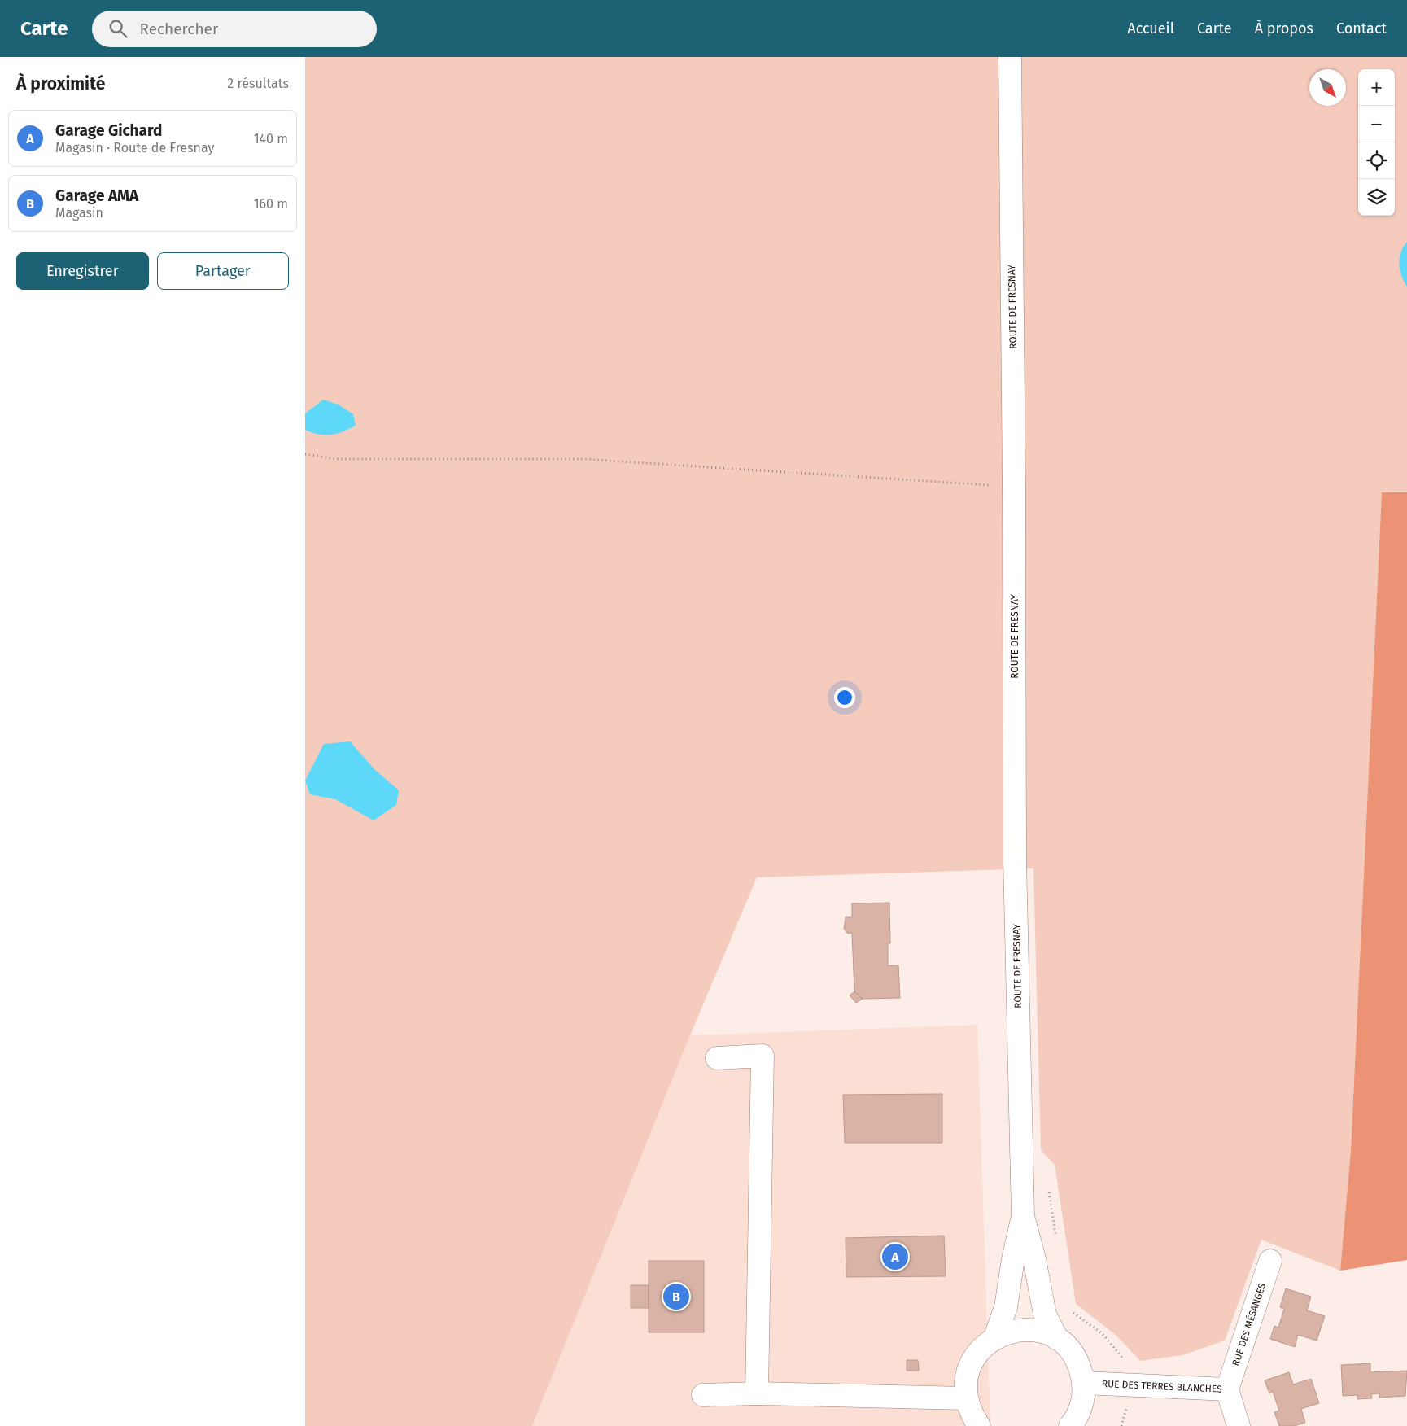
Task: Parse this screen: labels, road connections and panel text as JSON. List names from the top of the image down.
{
  "streets": {
    "street": ["ROUTE DE FRESNAY", "RUE DES MÉSANGES", "RUE DES TERRES BLANCHES"]
  },
  "crossings": [
    ["RUE DES MÉSANGES", "RUE DES TERRES BLANCHES"]
  ],
  "north": "bottom right",
  "page": {
    "header": "Carte",
    "search": "Rechercher",
    "nav": [
      "Accueil",
      "Carte",
      "À propos",
      "Contact"
    ],
    "heading": ["À proximité", "2 résultats"],
    "map_buttons": ["+", "−"],
    "list": [
      {
        "mark": "A",
        "name": "Garage Gichard",
        "note": "Magasin · Route de Fresnay",
        "value": "140 m"
      },
      {
        "mark": "B",
        "name": "Garage AMA",
        "note": "Magasin",
        "value": "160 m"
      }
    ],
    "buttons": ["Enregistrer", "Partager"],
    "pins": ["A", "B"]
  }
}
